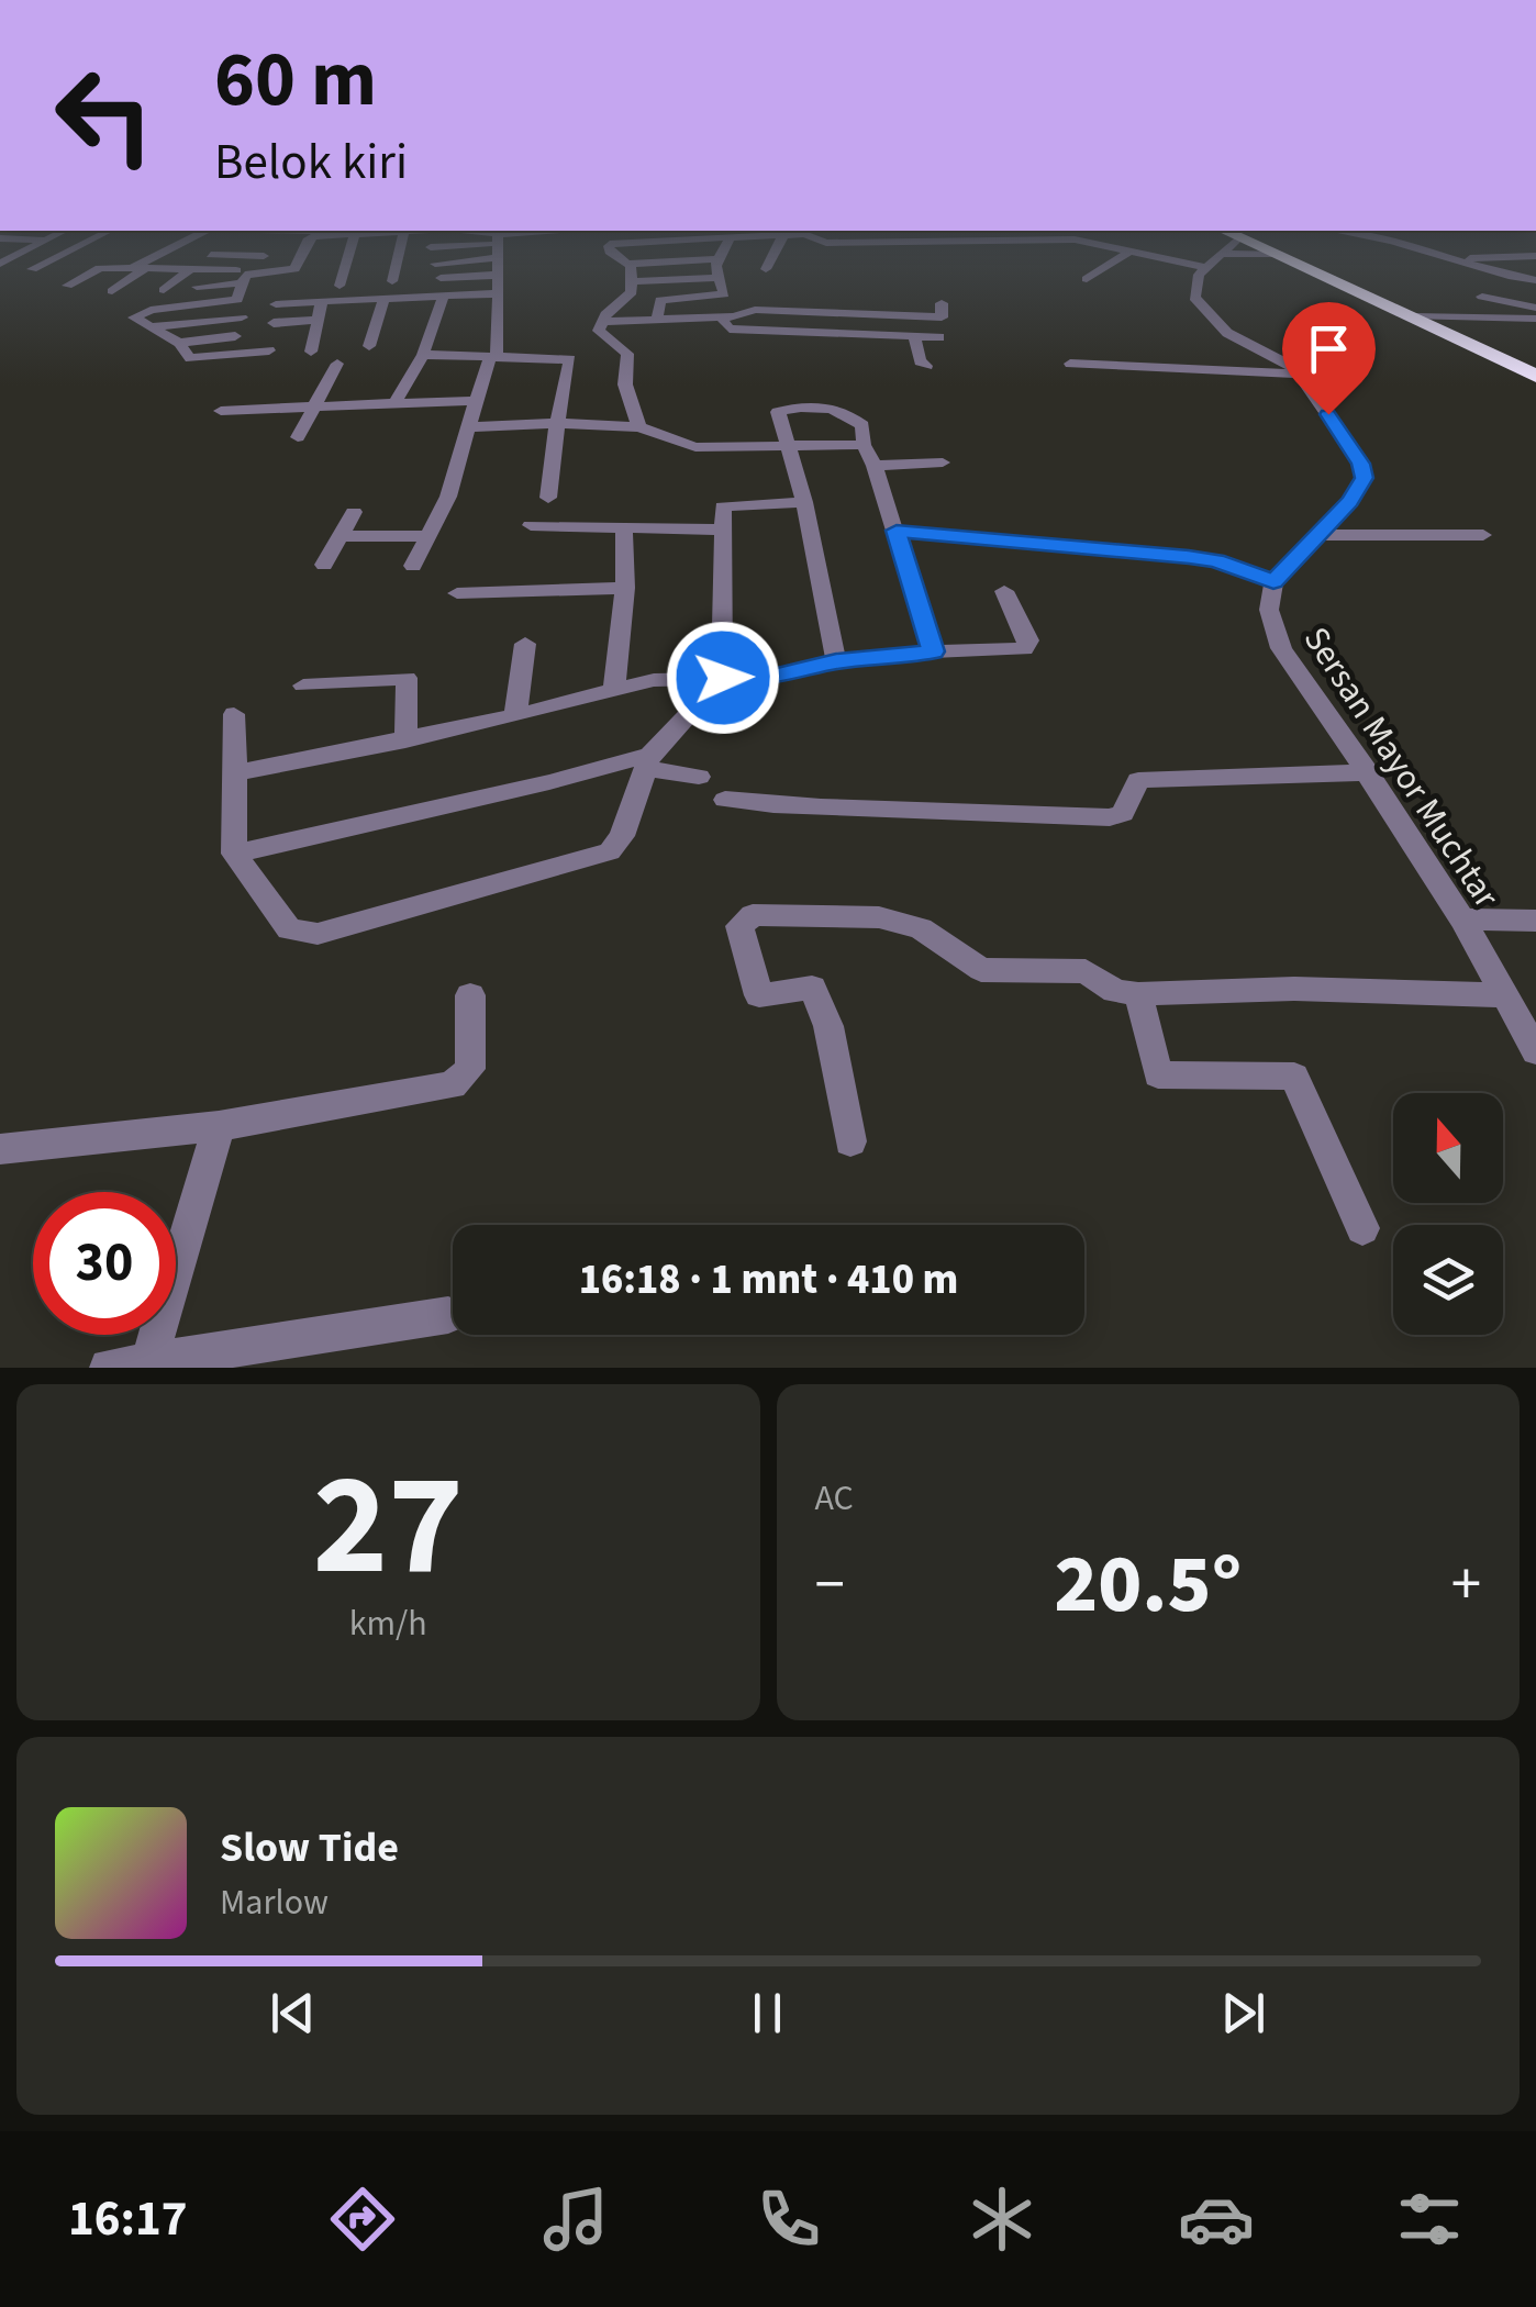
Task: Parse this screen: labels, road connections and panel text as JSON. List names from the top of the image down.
{
  "streets": {
    "street": ["Sersan Mayor Muchtar"]
  },
  "north": "top",
  "page": {
    "turn": ["60 m", "Belok kiri"],
    "limit": "30",
    "trip": "16:18 · 1 mnt · 410 m",
    "tile": [
      ["27", "km/h"],
      "AC"
    ],
    "heat": ["−", "20.5°", "+"],
    "song": ["Slow Tide", "Marlow"],
    "tabs": "16:17"
  }
}
